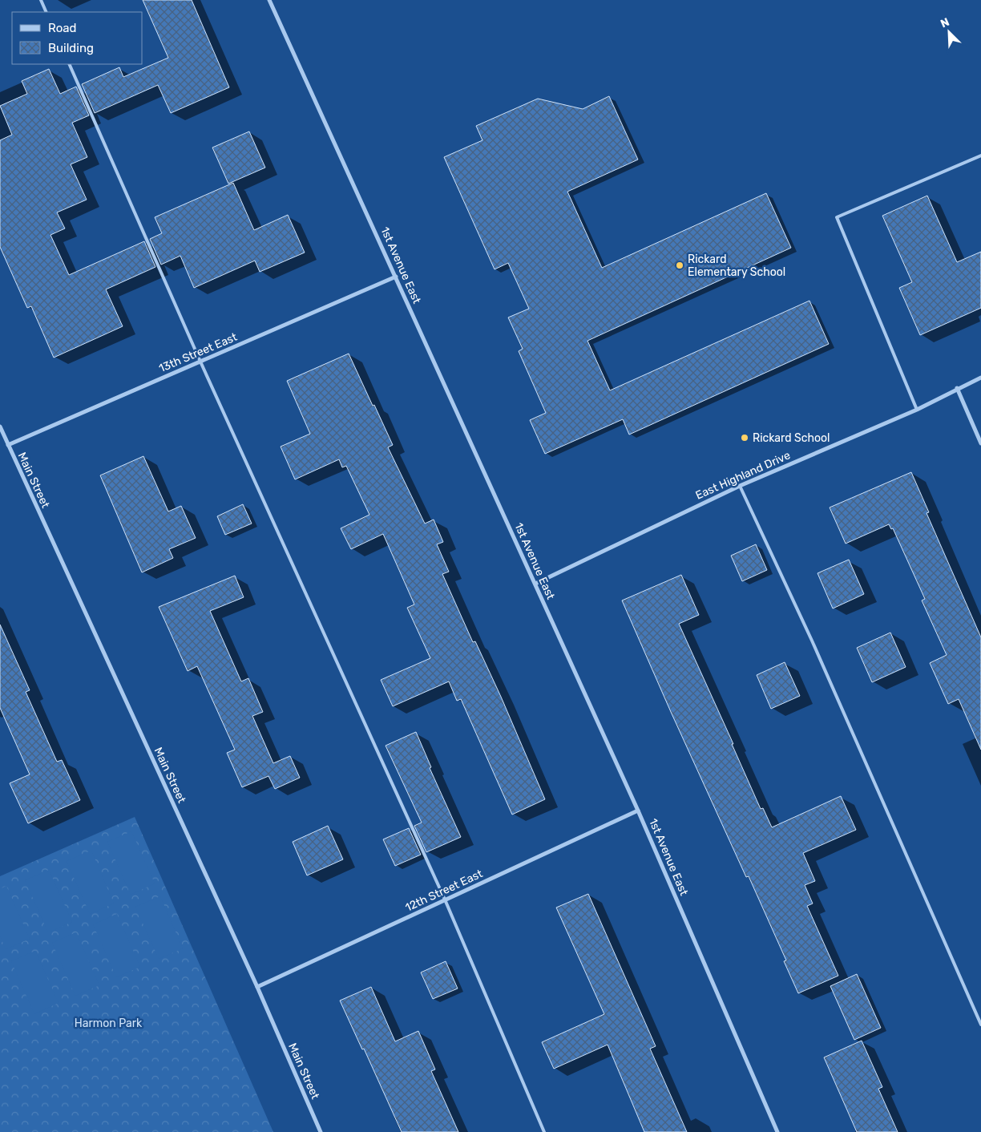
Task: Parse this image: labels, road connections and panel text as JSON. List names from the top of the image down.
{
  "streets": {
    "street": [
      "1st Avenue East",
      "13th Street East",
      "East Highland Drive",
      "Main Street",
      "12th Street East"
    ]
  },
  "crossings": [
    ["1st Avenue East", "13th Street East"],
    ["1st Avenue East", "East Highland Drive"],
    ["1st Avenue East", "12th Street East"],
    ["13th Street East", "Main Street"],
    ["Main Street", "12th Street East"]
  ],
  "parks": ["Harmon Park"],
  "places": ["Rickard Elementary School", "Rickard School"],
  "legend": ["Road", "Building"],
  "north": "top left"
}
